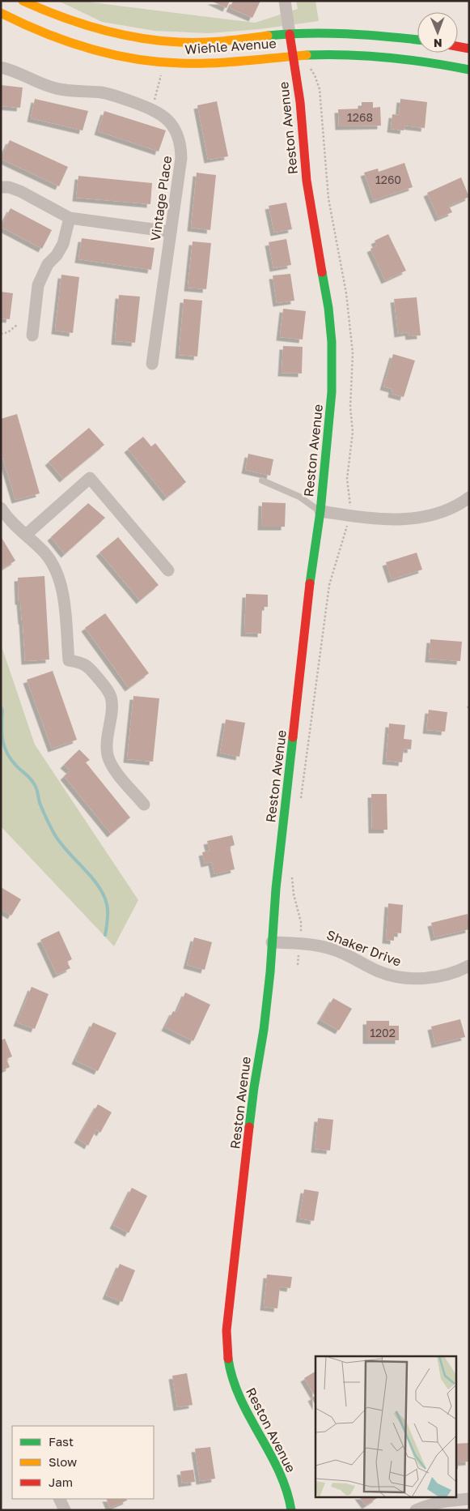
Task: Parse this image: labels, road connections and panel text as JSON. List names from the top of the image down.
{
  "streets": {
    "street": [
      "Wiehle Avenue",
      "Reston Avenue",
      "Vintage Place",
      "Shaker Drive"
    ]
  },
  "crossings": [
    ["Wiehle Avenue", "Reston Avenue"],
    ["Reston Avenue", "Shaker Drive"]
  ],
  "house_numbers": ["1268", "1260", "1202"],
  "legend": ["Fast", "Slow", "Jam"],
  "north": "bottom"
}
